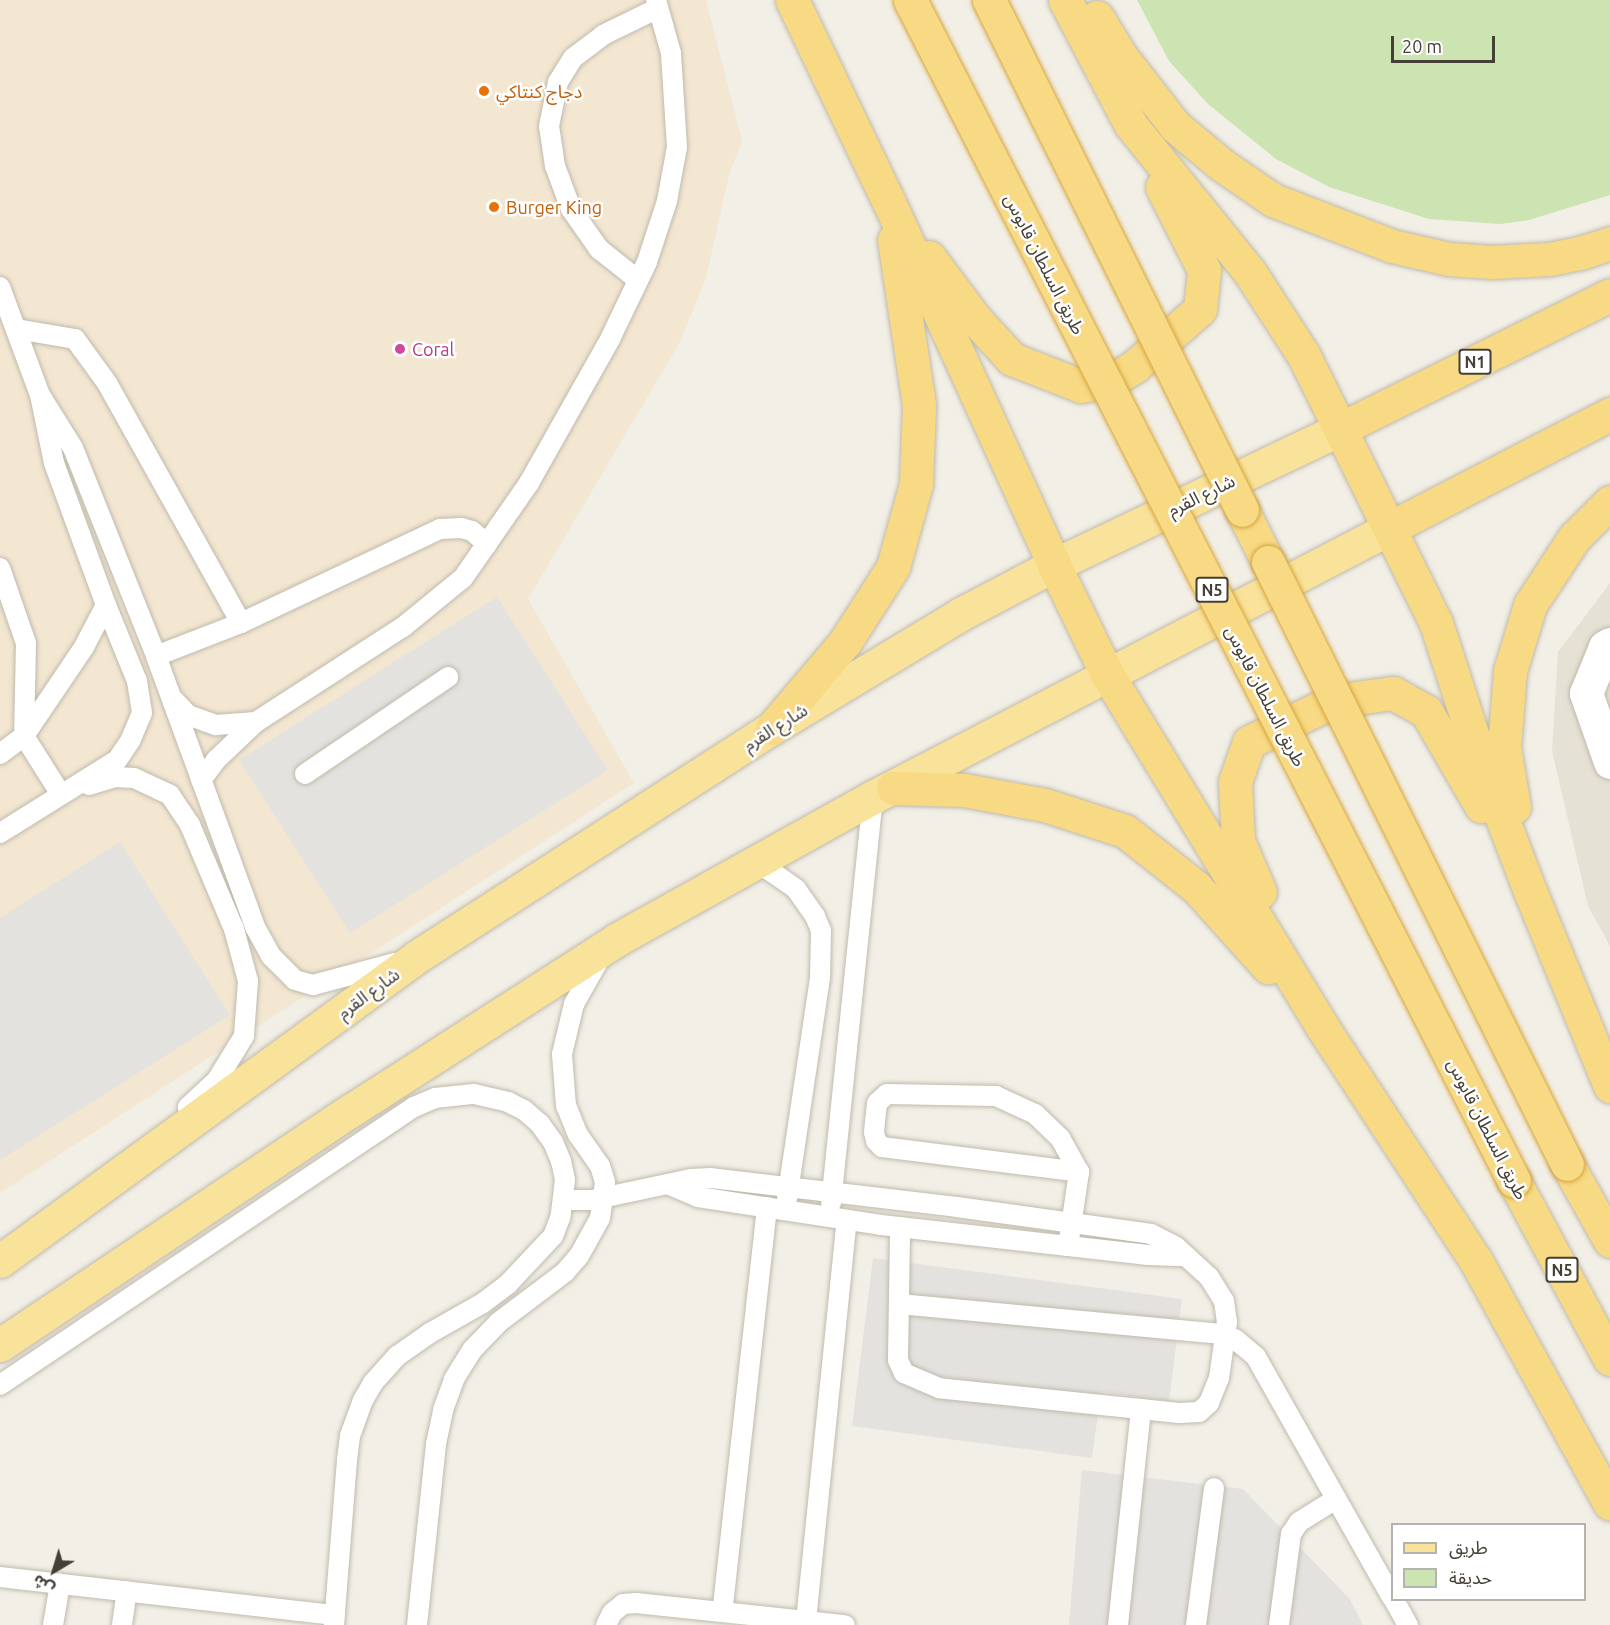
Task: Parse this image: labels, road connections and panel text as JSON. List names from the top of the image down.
{
  "streets": {
    "highway": [
      "طريق السلطان قابوس",
      "N1",
      "شارع القرم",
      "N5"
    ]
  },
  "places": ["دجاج كنتاكي", "Burger King", "Coral"],
  "legend": ["طريق", "حديقة"],
  "scale_bar": "20 m",
  "north": "bottom left"
}
